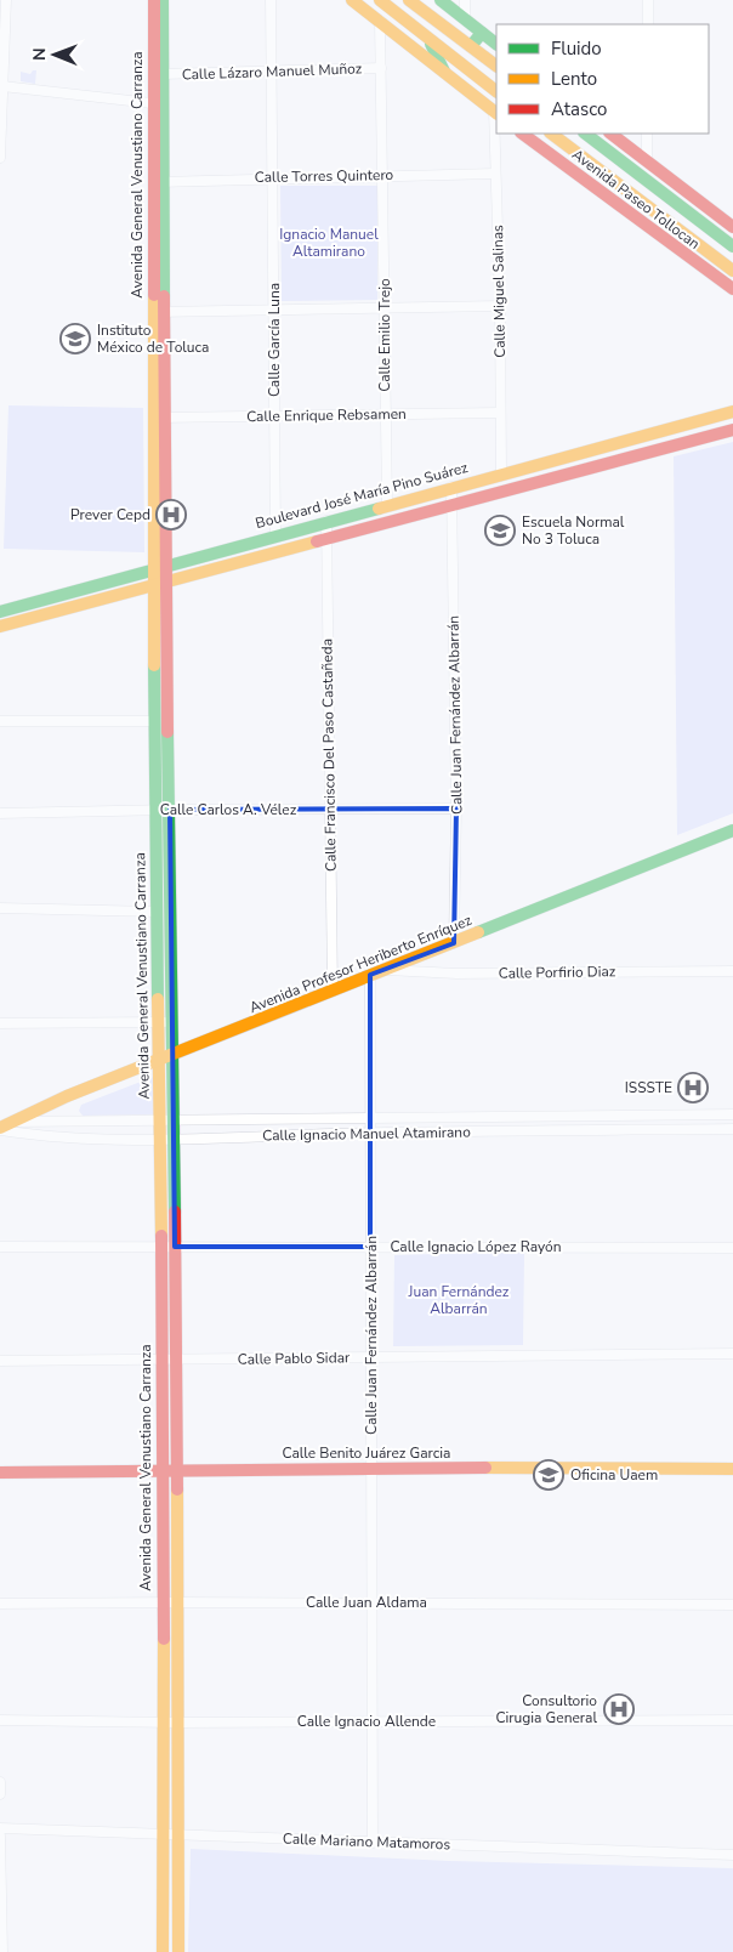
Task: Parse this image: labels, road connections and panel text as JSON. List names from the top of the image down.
{
  "streets": {
    "main road": [
      "Avenida General Venustiano Carranza",
      "Avenida Paseo Tollocan",
      "Boulevard José María Pino Suárez",
      "Avenida Profesor Heriberto Enríquez",
      "Calle Benito Juárez Garcia"
    ],
    "street": [
      "Calle Lázaro Manuel Muñoz",
      "Calle Torres Quintero",
      "Calle Miguel Salinas",
      "Calle Emilio Trejo",
      "Calle García Luna",
      "Calle Enrique Rebsamen",
      "Calle Juan Fernández Albarrán",
      "Calle Francisco Del Paso Castañeda",
      "Calle Carlos A. Vélez",
      "Calle Porfirio Diaz",
      "Calle Ignacio Manuel Atamirano",
      "Calle Ignacio López Rayón",
      "Calle Pablo Sidar",
      "Calle Juan Aldama",
      "Calle Ignacio Allende",
      "Calle Mariano Matamoros"
    ]
  },
  "crossings": [
    ["Calle Lázaro Manuel Muñoz", "Avenida General Venustiano Carranza"],
    ["Calle Lázaro Manuel Muñoz", "Calle Emilio Trejo"],
    ["Calle Lázaro Manuel Muñoz", "Calle García Luna"],
    ["Avenida General Venustiano Carranza", "Calle Torres Quintero"],
    ["Avenida General Venustiano Carranza", "Calle Enrique Rebsamen"],
    ["Avenida General Venustiano Carranza", "Boulevard José María Pino Suárez"],
    ["Avenida General Venustiano Carranza", "Calle Carlos A. Vélez"],
    ["Avenida General Venustiano Carranza", "Avenida Profesor Heriberto Enríquez"],
    ["Avenida General Venustiano Carranza", "Calle Ignacio Manuel Atamirano"],
    ["Avenida General Venustiano Carranza", "Calle Ignacio López Rayón"],
    ["Avenida General Venustiano Carranza", "Calle Pablo Sidar"],
    ["Avenida General Venustiano Carranza", "Calle Benito Juárez Garcia"],
    ["Avenida General Venustiano Carranza", "Calle Juan Aldama"],
    ["Avenida General Venustiano Carranza", "Calle Ignacio Allende"],
    ["Avenida General Venustiano Carranza", "Calle Mariano Matamoros"],
    ["Calle Torres Quintero", "Calle Miguel Salinas"],
    ["Calle Torres Quintero", "Calle Emilio Trejo"],
    ["Calle Torres Quintero", "Calle García Luna"],
    ["Calle Miguel Salinas", "Calle Enrique Rebsamen"],
    ["Calle Miguel Salinas", "Boulevard José María Pino Suárez"],
    ["Calle Emilio Trejo", "Calle Enrique Rebsamen"],
    ["Calle Emilio Trejo", "Boulevard José María Pino Suárez"],
    ["Calle García Luna", "Calle Enrique Rebsamen"],
    ["Calle García Luna", "Boulevard José María Pino Suárez"],
    ["Boulevard José María Pino Suárez", "Calle Juan Fernández Albarrán"],
    ["Boulevard José María Pino Suárez", "Calle Francisco Del Paso Castañeda"],
    ["Calle Juan Fernández Albarrán", "Calle Carlos A. Vélez"],
    ["Calle Juan Fernández Albarrán", "Avenida Profesor Heriberto Enríquez"],
    ["Calle Juan Fernández Albarrán", "Calle Porfirio Diaz"],
    ["Calle Juan Fernández Albarrán", "Calle Ignacio Manuel Atamirano"],
    ["Calle Juan Fernández Albarrán", "Calle Ignacio López Rayón"],
    ["Calle Juan Fernández Albarrán", "Calle Pablo Sidar"],
    ["Calle Juan Fernández Albarrán", "Calle Benito Juárez Garcia"],
    ["Calle Juan Fernández Albarrán", "Calle Juan Aldama"],
    ["Calle Juan Fernández Albarrán", "Calle Ignacio Allende"],
    ["Calle Juan Fernández Albarrán", "Calle Mariano Matamoros"],
    ["Calle Francisco Del Paso Castañeda", "Calle Carlos A. Vélez"],
    ["Calle Francisco Del Paso Castañeda", "Avenida Profesor Heriberto Enríquez"],
    ["Avenida Profesor Heriberto Enríquez", "Calle Porfirio Diaz"],
    ["Avenida Profesor Heriberto Enríquez", "Calle Ignacio Manuel Atamirano"]
  ],
  "parks": ["Ignacio Manuel Altamirano", "Juan Fernández Albarrán"],
  "places": {
    "school or university": ["Instituto México de Toluca", "Escuela Normal No 3 Toluca", "Oficina Uaem"],
    "hospital": ["Prever Cepd", "ISSSTE", "Consultorio Cirugia General"]
  },
  "legend": ["Fluido", "Lento", "Atasco"],
  "north": "left"
}
